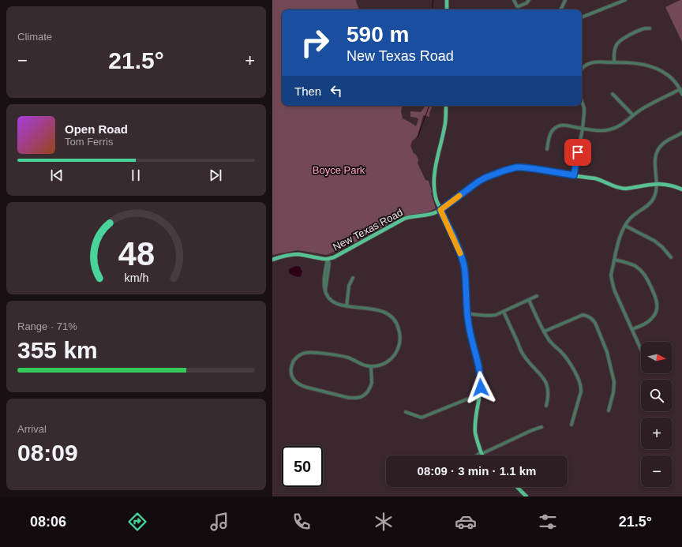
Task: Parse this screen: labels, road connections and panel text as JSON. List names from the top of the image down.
{
  "streets": {
    "main road": ["New Texas Road"]
  },
  "parks": ["Boyce Park"],
  "north": "right",
  "page": {
    "tile": [
      "Climate",
      ["Range · 71%", "355 km"],
      ["Arrival", "08:09"]
    ],
    "turn": ["590 m", "New Texas Road"],
    "heat": ["−", "21.5°", "+"],
    "then": "Then",
    "song": ["Open Road", "Tom Ferris"],
    "map_buttons": ["+", "−"],
    "limit": "50",
    "trip": "08:09 · 3 min · 1.1 km",
    "tabs": ["08:06", "21.5°"],
    "gauge": ["48", "km/h"]
  }
}
